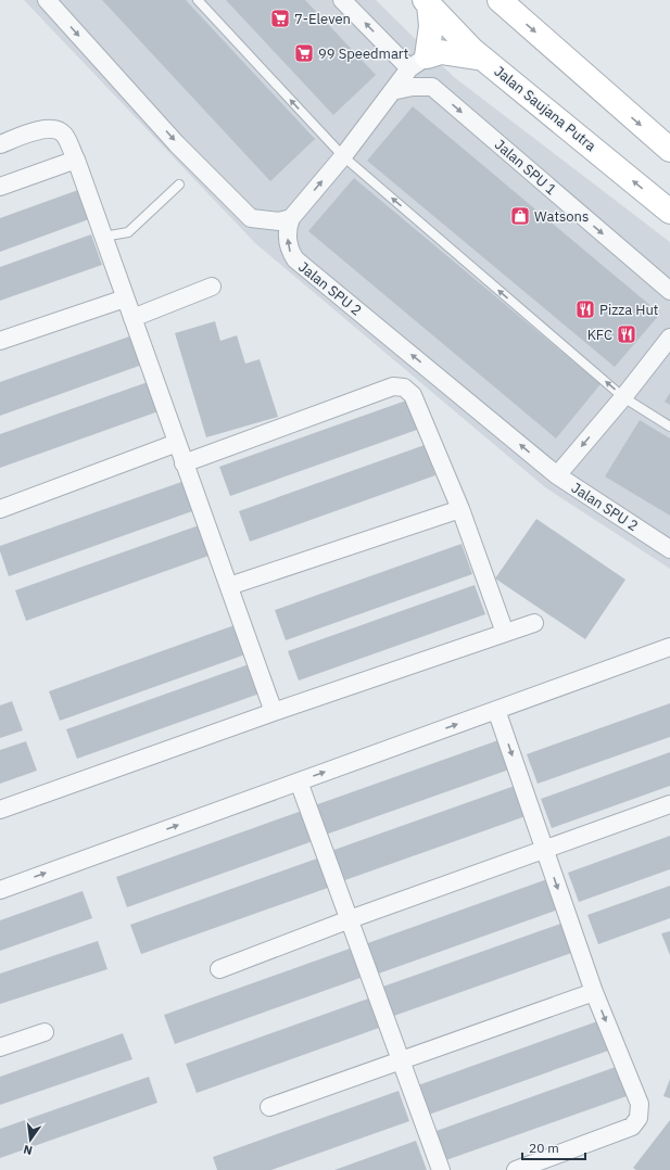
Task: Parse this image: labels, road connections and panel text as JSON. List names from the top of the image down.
{
  "streets": {
    "main road": ["Jalan Saujana Putra"],
    "street": ["Jalan SPU 1", "Jalan SPU 2"]
  },
  "one_way": ["Jalan SPU 1", "Jalan SPU 2"],
  "places": {
    "supermarket": ["7-Eleven", "99 Speedmart"],
    "shop": ["Watsons"],
    "restaurant": ["Pizza Hut", "KFC"]
  },
  "scale_bar": "20 m",
  "north": "bottom"
}
